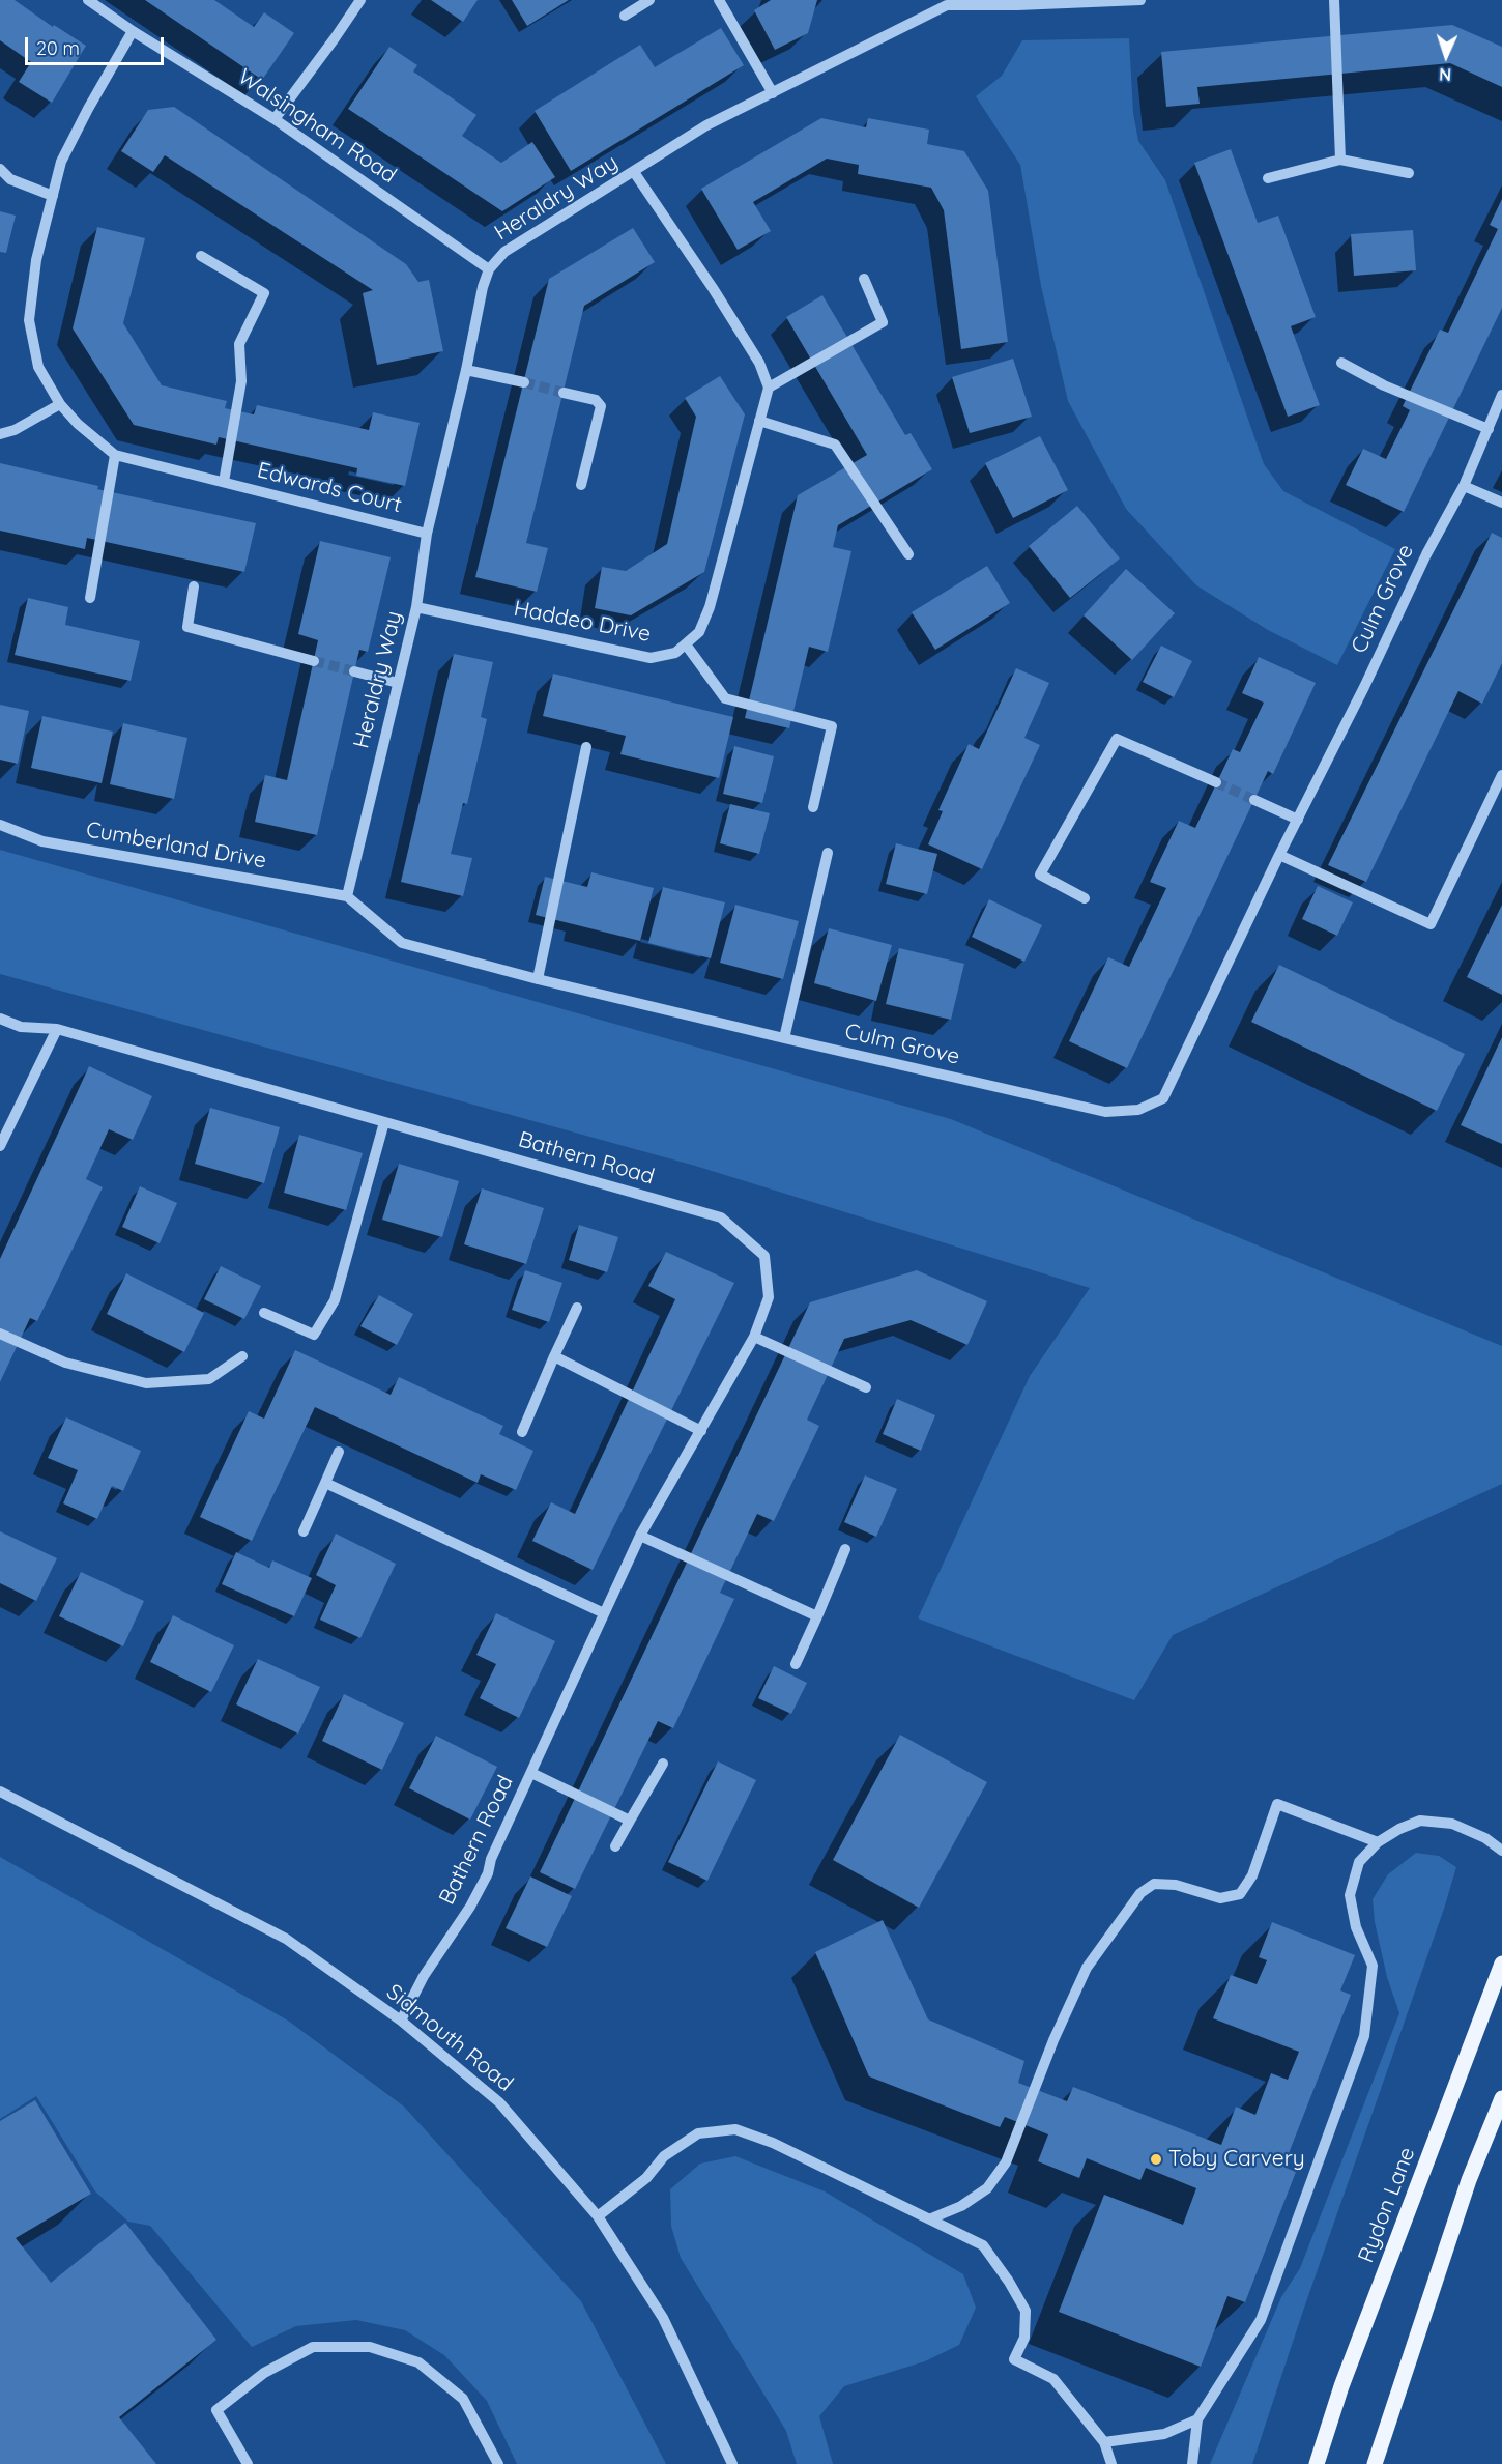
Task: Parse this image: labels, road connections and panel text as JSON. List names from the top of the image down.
{
  "streets": {
    "main road": ["Rydon Lane"],
    "street": [
      "Walsingham Road",
      "Heraldry Way",
      "Edwards Court",
      "Culm Grove",
      "Haddeo Drive",
      "Cumberland Drive",
      "Bathern Road",
      "Sidmouth Road"
    ]
  },
  "crossings": [
    ["Walsingham Road", "Heraldry Way"],
    ["Walsingham Road", "Edwards Court"],
    ["Heraldry Way", "Edwards Court"],
    ["Heraldry Way", "Culm Grove"],
    ["Heraldry Way", "Haddeo Drive"],
    ["Heraldry Way", "Cumberland Drive"],
    ["Culm Grove", "Cumberland Drive"],
    ["Bathern Road", "Sidmouth Road"]
  ],
  "places": ["Toby Carvery"],
  "scale_bar": "20 m",
  "north": "bottom"
}
